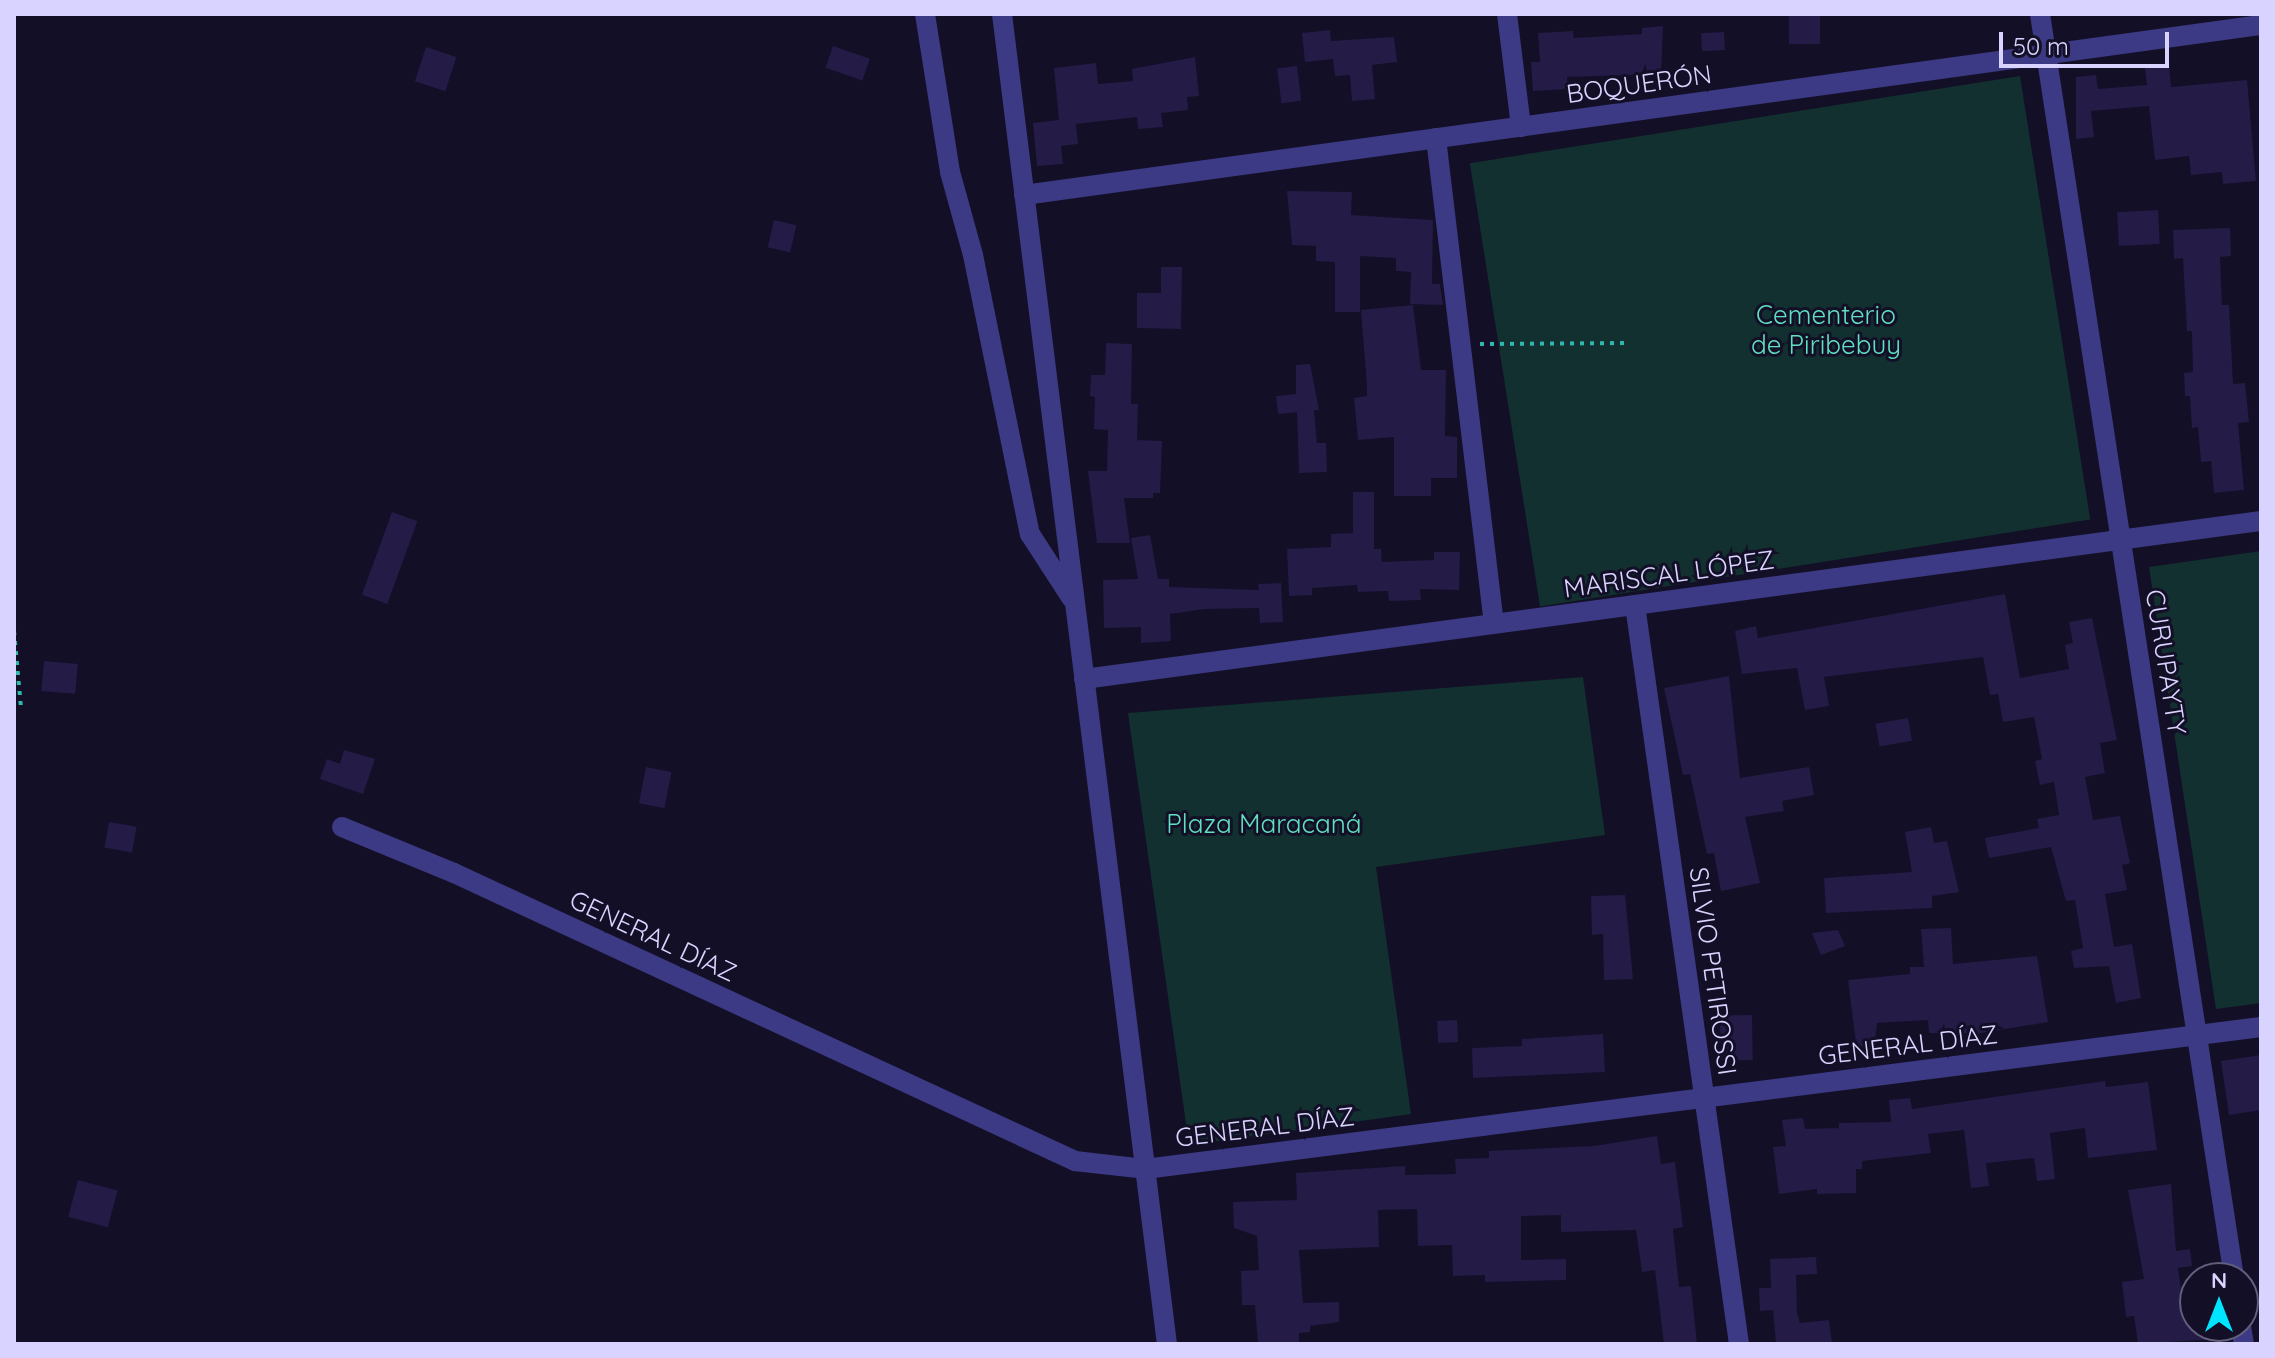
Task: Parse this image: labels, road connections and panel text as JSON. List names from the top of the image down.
{
  "streets": {
    "street": [
      "BOQUERÓN",
      "MARISCAL LÓPEZ",
      "CURUPAYTY",
      "GENERAL DÍAZ",
      "SILVIO PETIROSSI"
    ]
  },
  "crossings": [
    ["BOQUERÓN", "CURUPAYTY"],
    ["MARISCAL LÓPEZ", "CURUPAYTY"],
    ["MARISCAL LÓPEZ", "SILVIO PETIROSSI"],
    ["CURUPAYTY", "GENERAL DÍAZ"],
    ["GENERAL DÍAZ", "SILVIO PETIROSSI"]
  ],
  "parks": ["Cementerio de Piribebuy", "Plaza Maracaná"],
  "scale_bar": "50 m",
  "north": "top"
}
